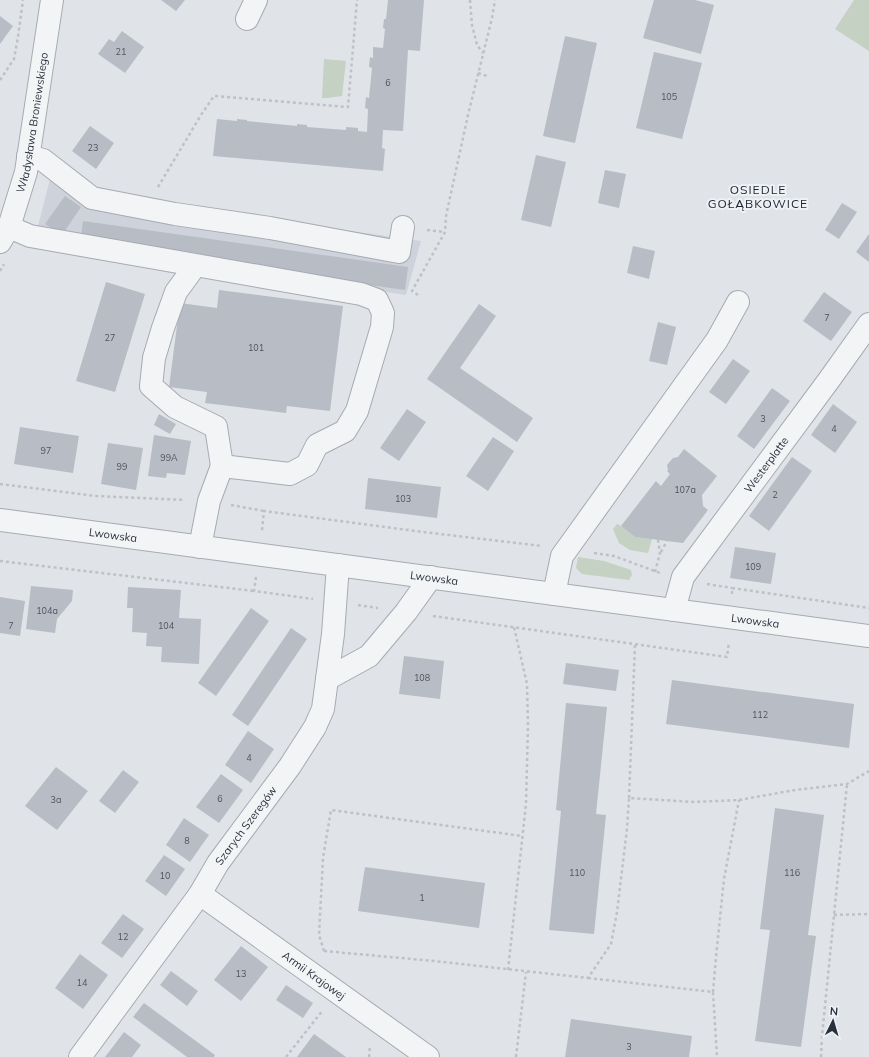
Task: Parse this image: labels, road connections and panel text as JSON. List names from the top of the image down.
{
  "streets": {
    "street": [
      "Władysława Broniewskiego",
      "Westerplatte",
      "Lwowska",
      "Szarych Szeregów",
      "Armii Krajowej"
    ]
  },
  "crossings": [
    ["Westerplatte", "Lwowska"],
    ["Lwowska", "Szarych Szeregów"],
    ["Szarych Szeregów", "Armii Krajowej"]
  ],
  "districts": ["OSIEDLE GOŁĄBKOWICE"],
  "house_numbers": [
    "21",
    "6",
    "105",
    "23",
    "7",
    "27",
    "101",
    "3",
    "4",
    "97",
    "99A",
    "99",
    "107a",
    "2",
    "103",
    "109",
    "104a",
    "7",
    "104",
    "108",
    "112",
    "4",
    "6",
    "3a",
    "8",
    "110",
    "116",
    "10",
    "1",
    "12",
    "13",
    "14",
    "3"
  ],
  "north": "top"
}
